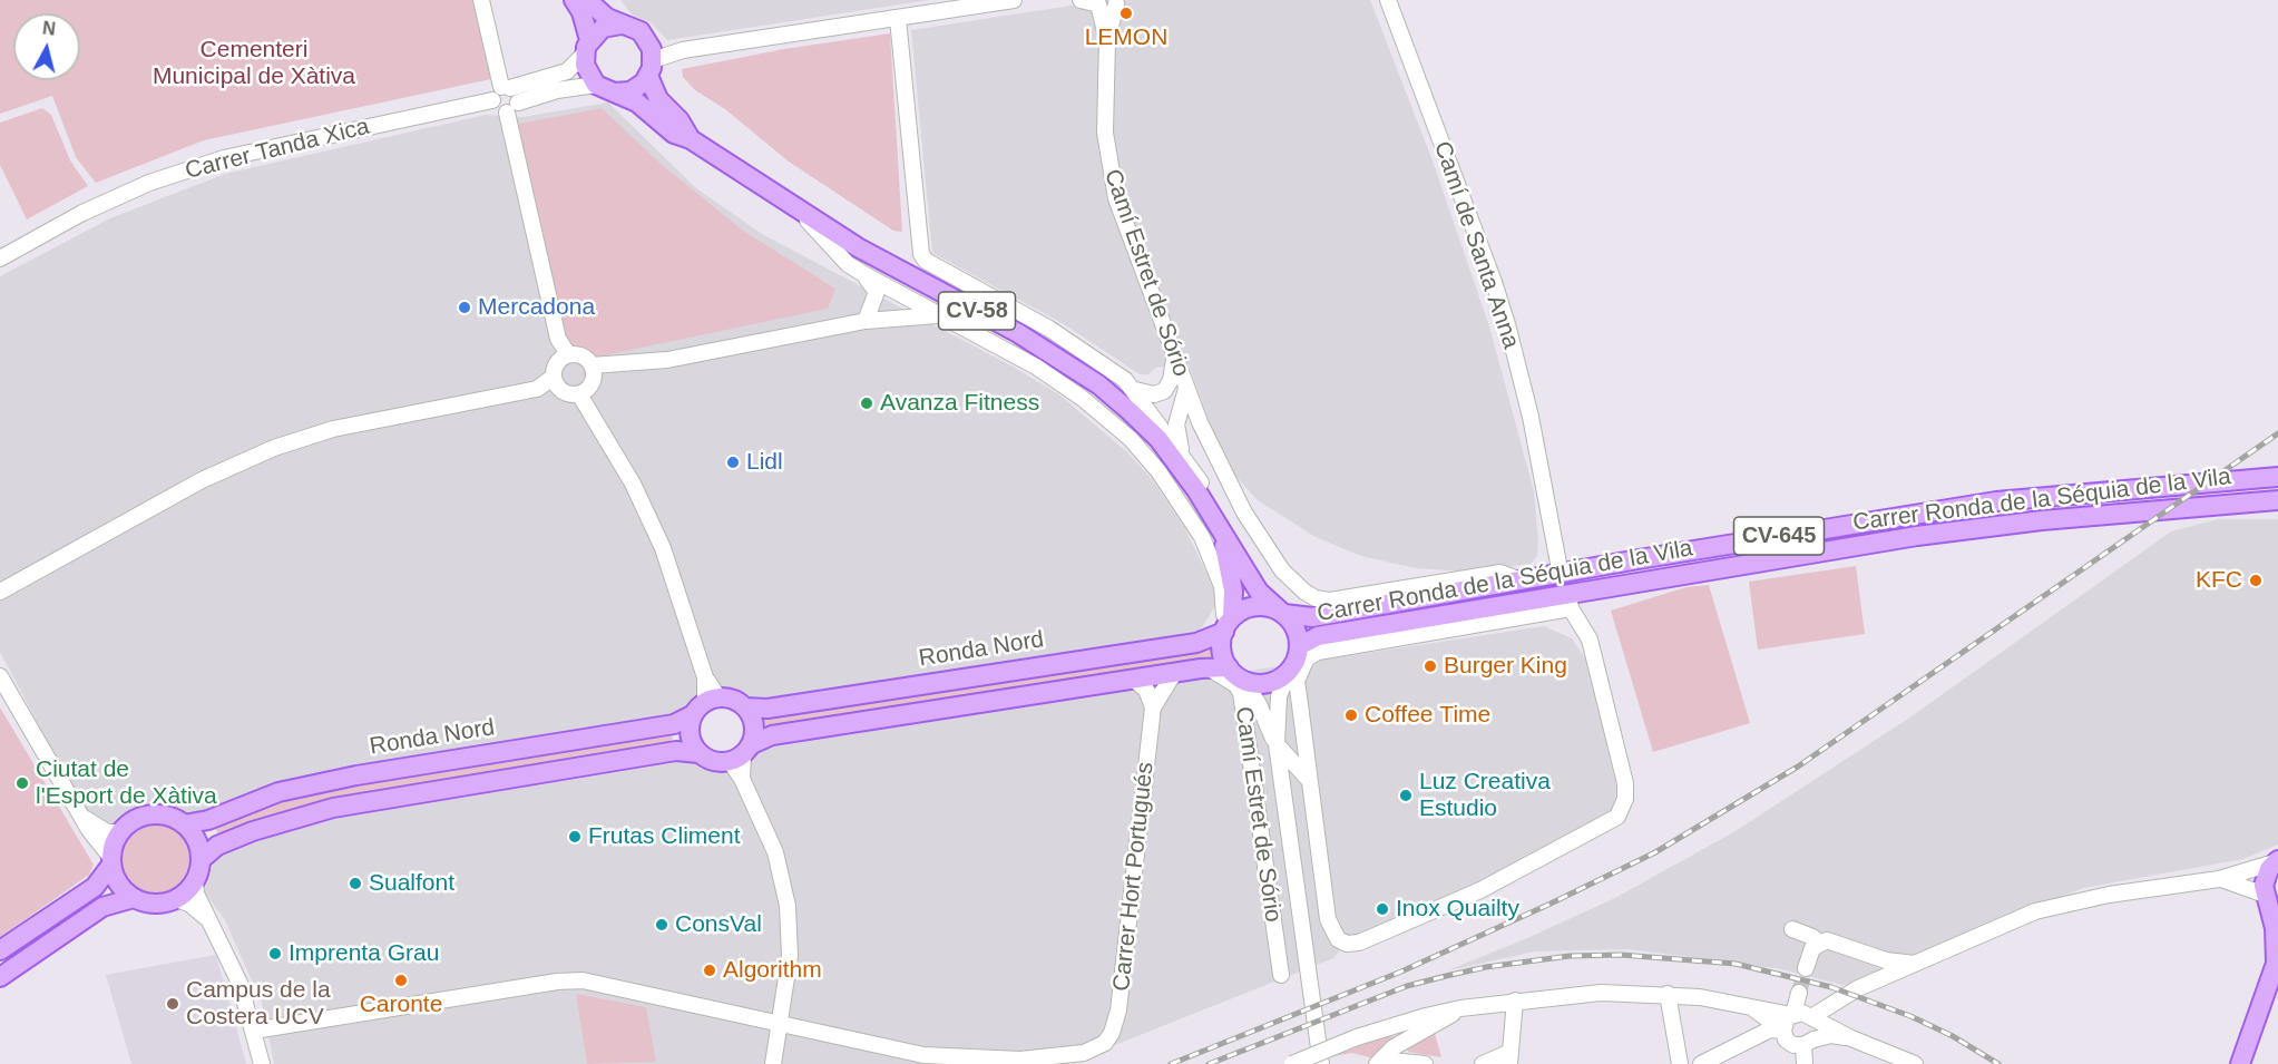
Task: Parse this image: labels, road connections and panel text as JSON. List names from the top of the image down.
{
  "streets": {
    "main road": [
      "CV-58",
      "Carrer Ronda de la Séquia de la Vila",
      "CV-645",
      "Ronda Nord"
    ],
    "street": [
      "Carrer Tanda Xica",
      "Camí de Santa Anna",
      "Camí Estret de Sório",
      "Carrer Hort Portugués"
    ]
  },
  "crossings": [
    ["Camí de Santa Anna", "Carrer Ronda de la Séquia de la Vila"],
    ["Camí Estret de Sório", "CV-58"],
    ["Camí Estret de Sório", "Carrer Ronda de la Séquia de la Vila"],
    ["Camí Estret de Sório", "CV-645"],
    ["Camí Estret de Sório", "Ronda Nord"],
    ["CV-58", "Carrer Ronda de la Séquia de la Vila"],
    ["CV-58", "CV-645"],
    ["CV-58", "Ronda Nord"],
    ["Carrer Ronda de la Séquia de la Vila", "CV-645"],
    ["Carrer Ronda de la Séquia de la Vila", "Ronda Nord"],
    ["CV-645", "Ronda Nord"]
  ],
  "parks": ["Cementeri Municipal de Xàtiva"],
  "places": [
    "LEMON",
    "Mercadona",
    "Avanza Fitness",
    "Lidl",
    "KFC",
    "Burger King",
    "Coffee Time",
    "Ciutat de l'Esport de Xàtiva",
    "Luz Creativa Estudio",
    "Frutas Climent",
    "Sualfont",
    "Inox Quailty",
    "ConsVal",
    "Imprenta Grau",
    "Algorithm",
    "Caronte",
    "Campus de la Costera UCV"
  ],
  "north": "top"
}
